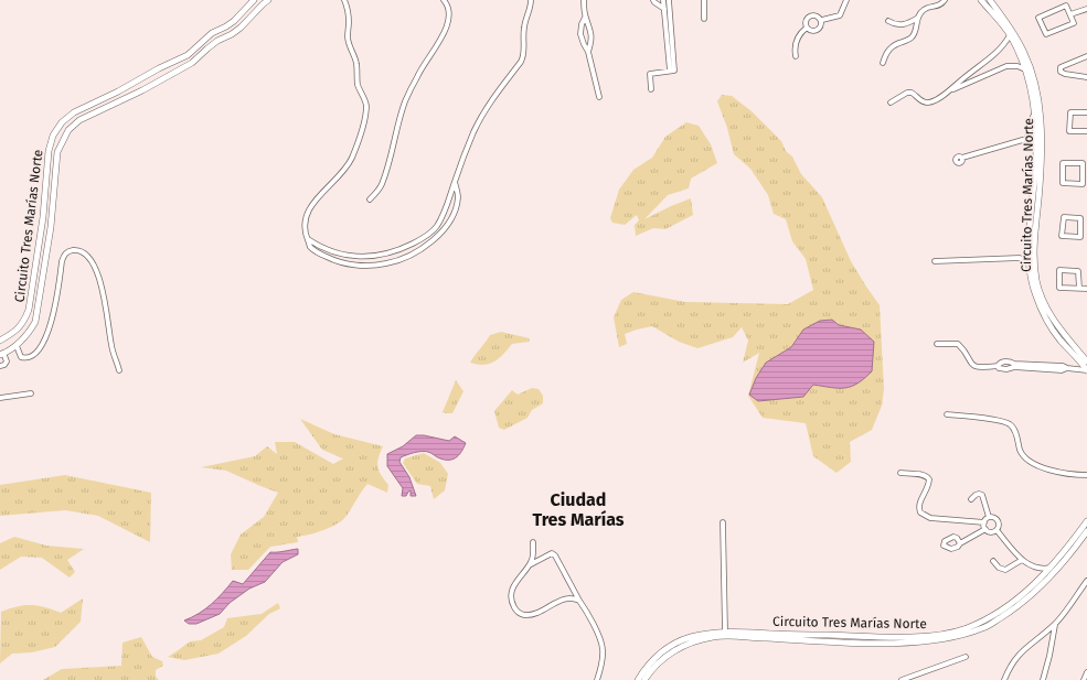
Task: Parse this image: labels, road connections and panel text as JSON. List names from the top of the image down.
{
  "streets": {
    "street": ["Circuito Tres Marías Norte"]
  },
  "districts": ["Ciudad Tres Marías"]
}
